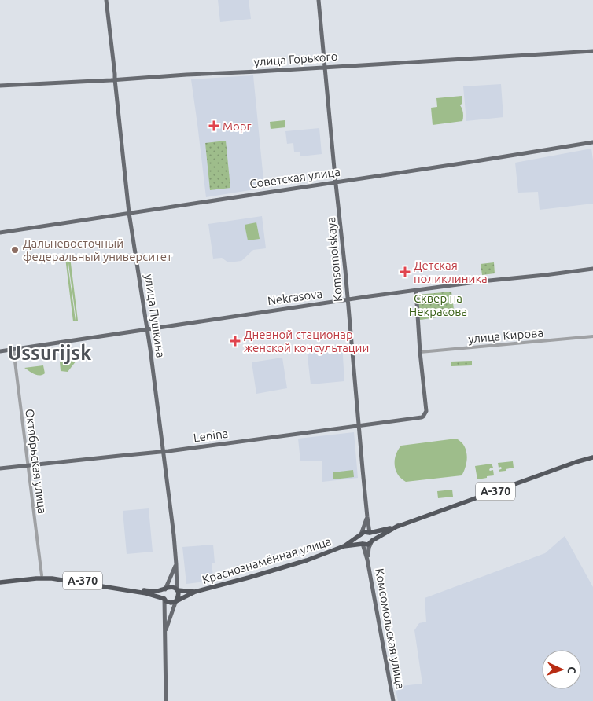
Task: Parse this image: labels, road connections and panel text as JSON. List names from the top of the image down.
{
  "streets": {
    "highway": ["А-370", "Краснознамённая улица"],
    "main road": [
      "улица Горького",
      "Советская улица",
      "Komsomolskaya",
      "Nekrasova",
      "улица Пушкина",
      "Lenina",
      "Комсомольская улица"
    ],
    "street": ["улица Кирова", "Октябрьская улица"]
  },
  "crossings": [
    ["улица Горького", "Komsomolskaya"],
    ["улица Горького", "улица Пушкина"],
    ["Советская улица", "Komsomolskaya"],
    ["Советская улица", "улица Пушкина"],
    ["Komsomolskaya", "Nekrasova"],
    ["Komsomolskaya", "Lenina"],
    ["Nekrasova", "улица Пушкина"],
    ["Nekrasova", "Октябрьская улица"],
    ["улица Пушкина", "Lenina"],
    ["улица Пушкина", "А-370"],
    ["улица Пушкина", "Краснознамённая улица"],
    ["улица Кирова", "Lenina"],
    ["Lenina", "Октябрьская улица"],
    ["Октябрьская улица", "А-370"],
    ["А-370", "Краснознамённая улица"],
    ["А-370", "Комсомольская улица"],
    ["Краснознамённая улица", "Комсомольская улица"]
  ],
  "districts": ["Ussurijsk"],
  "parks": ["Сквер на Некрасова"],
  "places": {
    "health": ["Морг", "Детская поликлиника", "Дневной стационар женской консультации"],
    "other": ["Дальневосточный федеральный университет"]
  },
  "north": "right"
}
